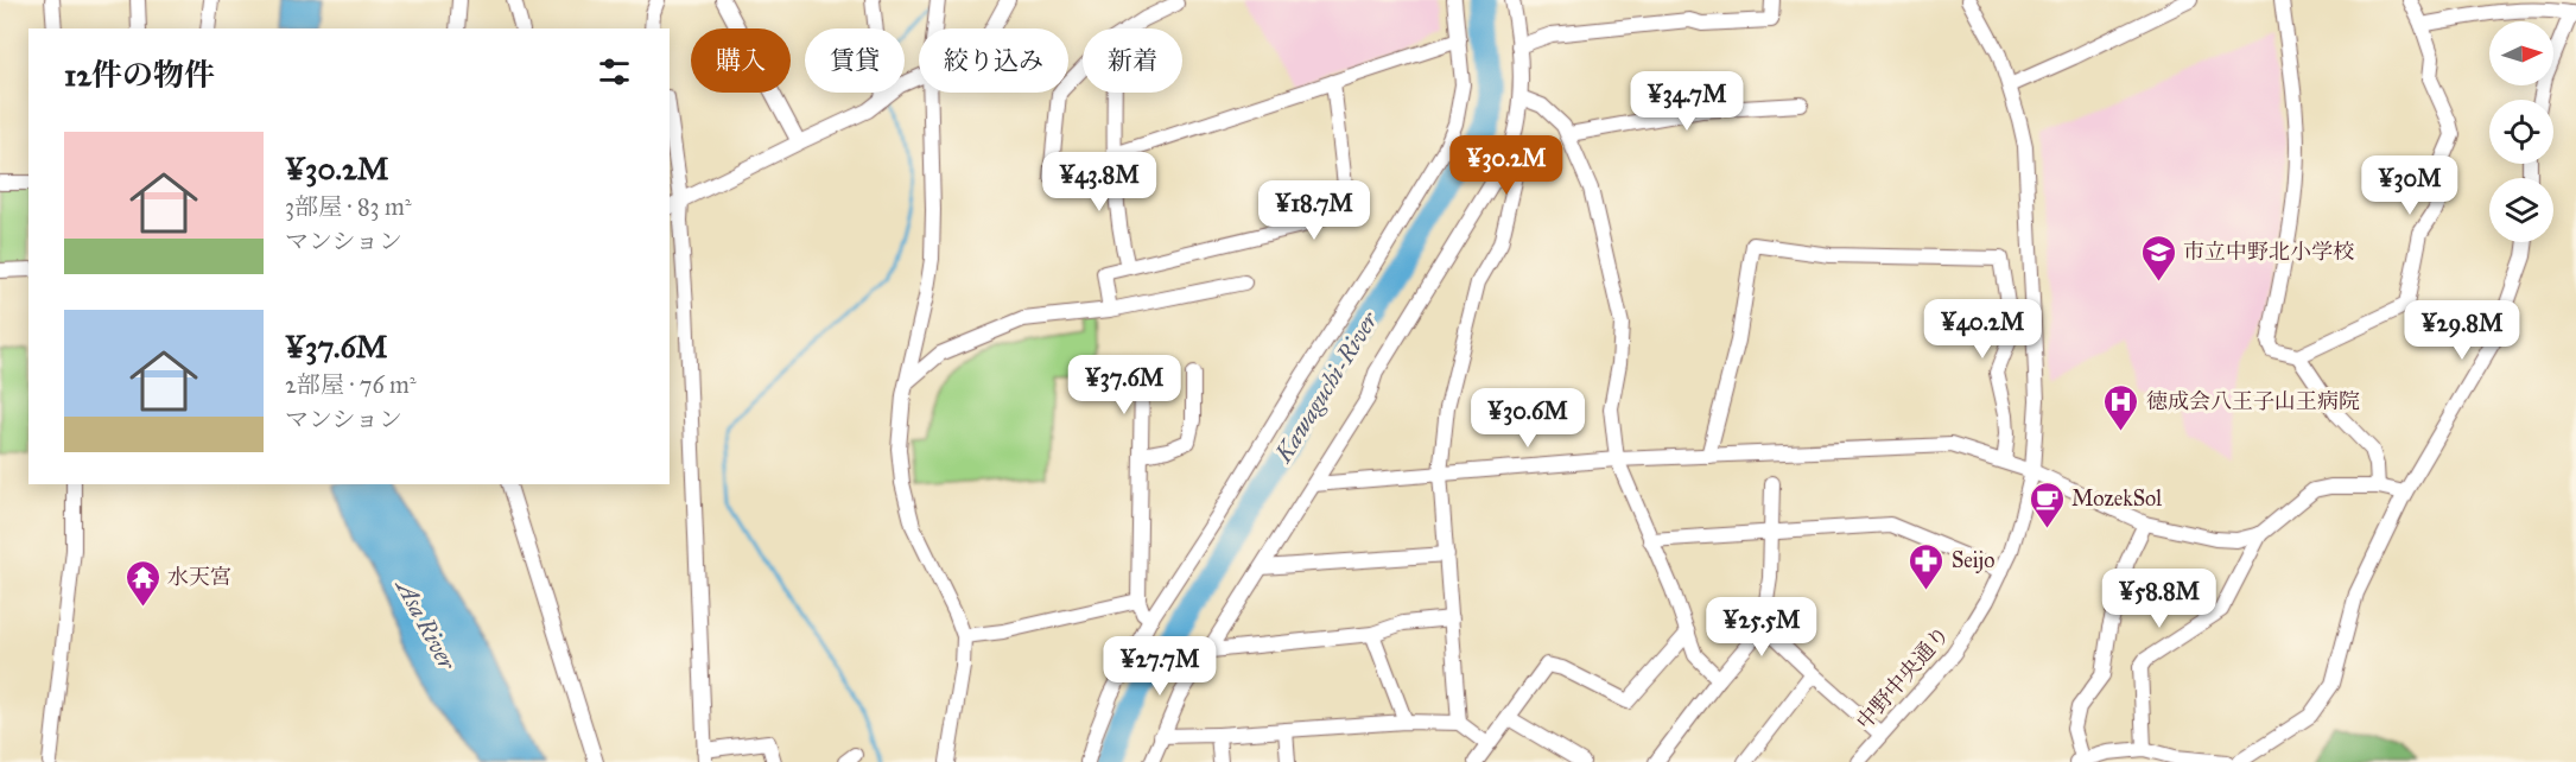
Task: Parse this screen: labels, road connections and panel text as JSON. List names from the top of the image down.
{
  "streets": {
    "street": ["中野中央通り"]
  },
  "water": ["Kawaguchi-River", "Asa River"],
  "places": {
    "school or university": ["市立中野北小学校"],
    "hospital": ["徳成会八王子山王病院"],
    "cafe": ["MozekSol"],
    "pharmacy": ["Seijo"],
    "temple": ["水天宮"]
  },
  "north": "right",
  "page": {
    "chip": [
      "購入",
      "賃貸",
      "絞り込み",
      "新着"
    ],
    "heading": "12件の物件",
    "price": [
      "¥34.7M",
      "¥30.2M",
      "¥43.8M",
      "¥30M",
      "¥18.7M",
      "¥40.2M",
      "¥29.8M",
      "¥37.6M",
      "¥30.6M",
      "¥58.8M",
      "¥25.5M",
      "¥27.7M"
    ],
    "list": [
      {
        "name": "¥30.2M",
        "note": "3部屋 · 83 m² · マンション"
      },
      {
        "name": "¥37.6M",
        "note": "2部屋 · 76 m² · マンション"
      }
    ]
  }
}
